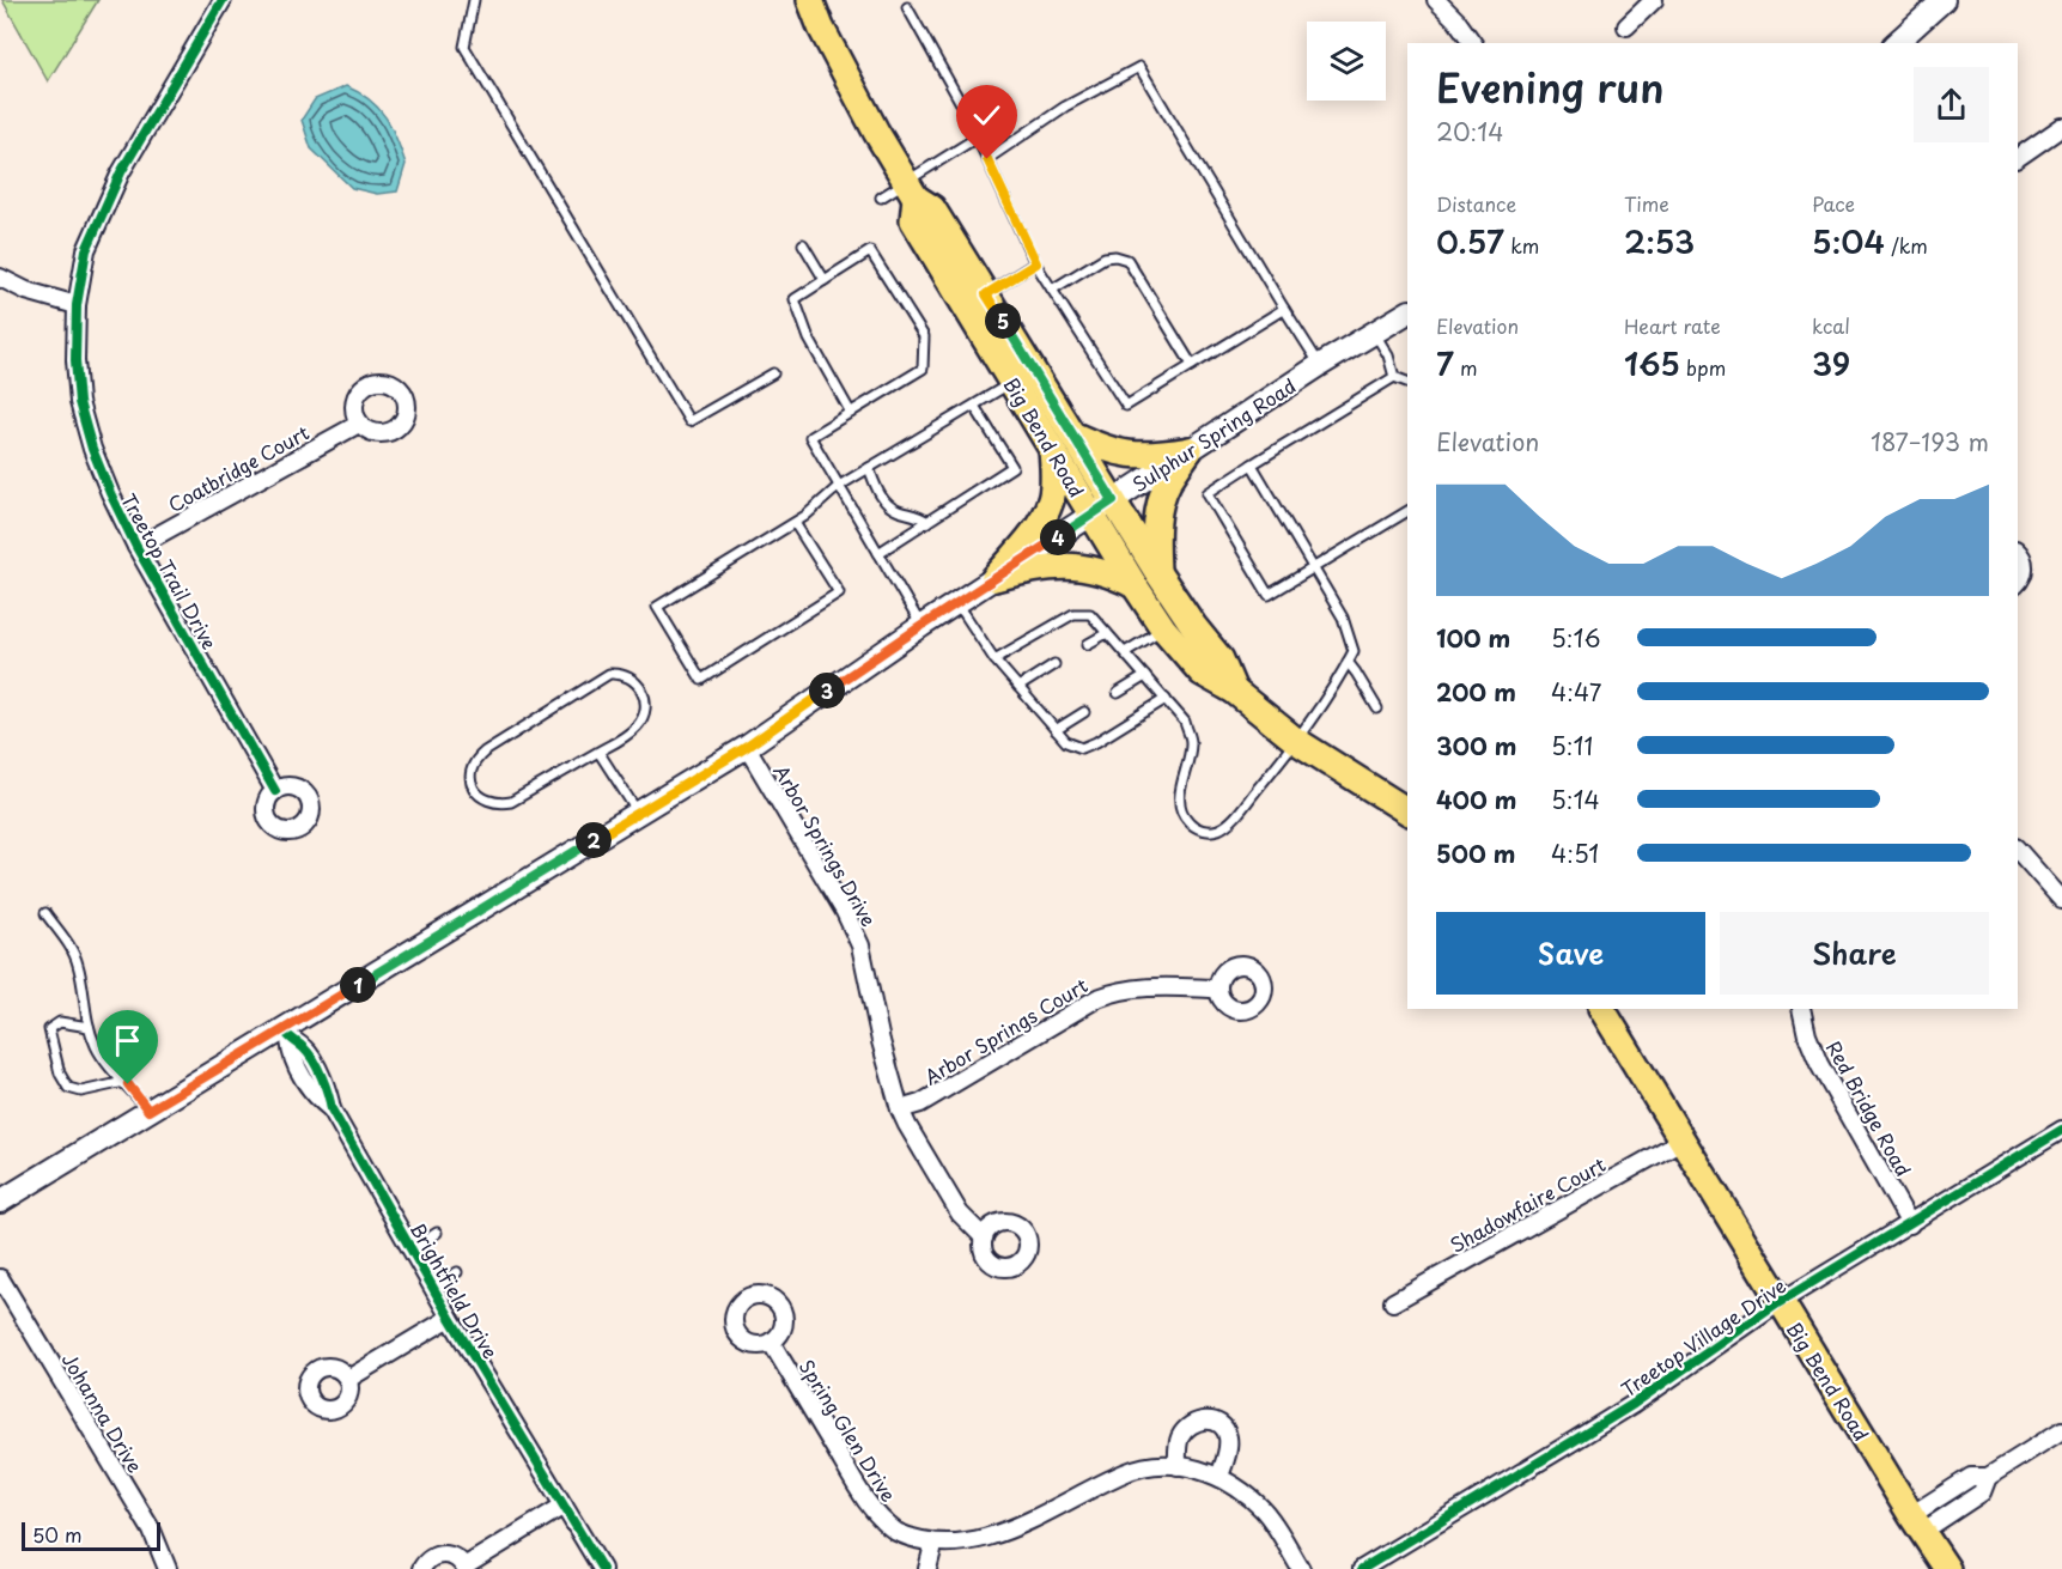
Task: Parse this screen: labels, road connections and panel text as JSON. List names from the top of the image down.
{
  "streets": {
    "main road": ["Sulphur Spring Road", "Big Bend Road"],
    "street": [
      "Coatbridge Court",
      "Treetop Trail Drive",
      "Arbor Springs Drive",
      "Arbor Springs Court",
      "Red Bridge Road",
      "Shadowfaire Court",
      "Brightfield Drive",
      "Treetop Village Drive",
      "Johanna Drive",
      "Spring Glen Drive"
    ]
  },
  "crossings": [
    ["Sulphur Spring Road", "Big Bend Road"],
    ["Sulphur Spring Road", "Arbor Springs Drive"],
    ["Sulphur Spring Road", "Brightfield Drive"],
    ["Big Bend Road", "Shadowfaire Court"],
    ["Big Bend Road", "Treetop Village Drive"],
    ["Coatbridge Court", "Treetop Trail Drive"],
    ["Arbor Springs Drive", "Arbor Springs Court"],
    ["Red Bridge Road", "Treetop Village Drive"]
  ],
  "scale_bar": "50 m",
  "page": {
    "heading": ["Evening run", "20:14"],
    "stats": [
      ["Distance", "0.57 km"],
      ["Time", "2:53"],
      ["Pace", "5:04 /km"],
      ["Elevation", "7 m"],
      ["Heart rate", "165 bpm"],
      ["kcal", "39"]
    ],
    "pins": [
      "5",
      "4",
      "3",
      "2",
      "1"
    ],
    "chart": ["Elevation", "187–193 m"],
    "list": [
      {
        "name": "100 m",
        "note": "5:16"
      },
      {
        "name": "200 m",
        "note": "4:47"
      },
      {
        "name": "300 m",
        "note": "5:11"
      },
      {
        "name": "400 m",
        "note": "5:14"
      },
      {
        "name": "500 m",
        "note": "4:51"
      }
    ],
    "buttons": ["Save", "Share"],
    "scale": "50 m"
  }
}
